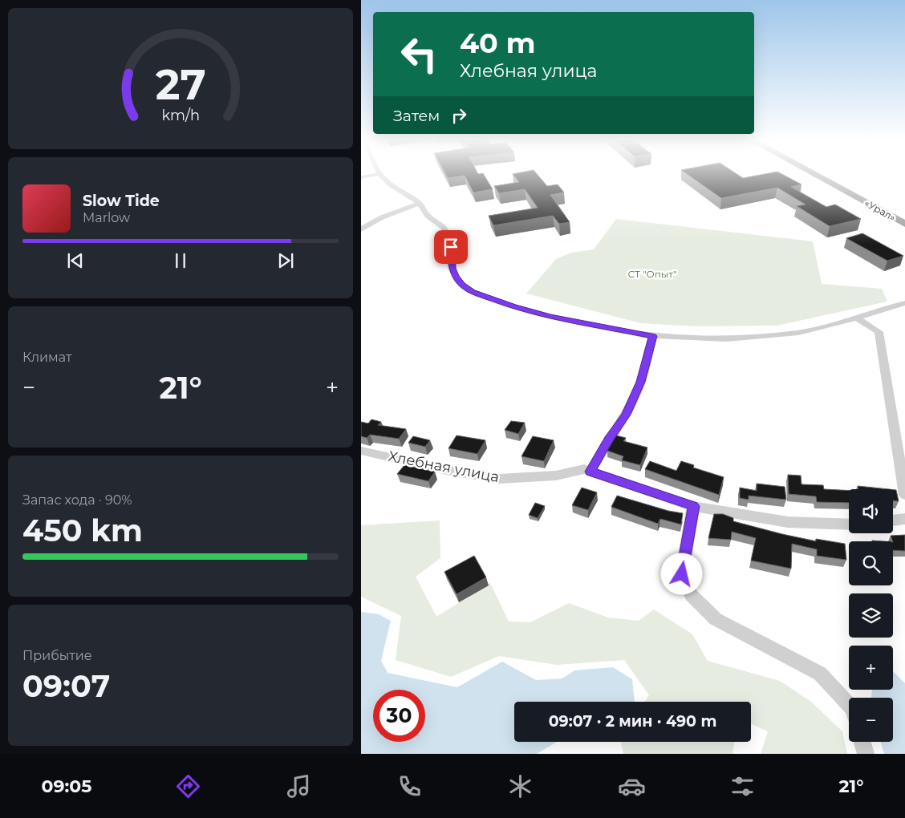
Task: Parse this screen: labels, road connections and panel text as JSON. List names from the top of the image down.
{
  "streets": {
    "highway": ["«Урал»"],
    "street": ["Хлебная улица"]
  },
  "parks": ["СТ \"Опыт\""],
  "page": {
    "turn": ["40 m", "Хлебная улица"],
    "then": "Затем",
    "song": ["Slow Tide", "Marlow"],
    "tile": [
      "Климат",
      ["Запас хода · 90%", "450 km"],
      ["Прибытие", "09:07"]
    ],
    "heat": ["−", "21°", "+"],
    "map_buttons": ["+", "−"],
    "limit": "30",
    "trip": "09:07 · 2 мин · 490 m",
    "tabs": ["09:05", "21°"],
    "gauge": ["27", "km/h"]
  }
}
